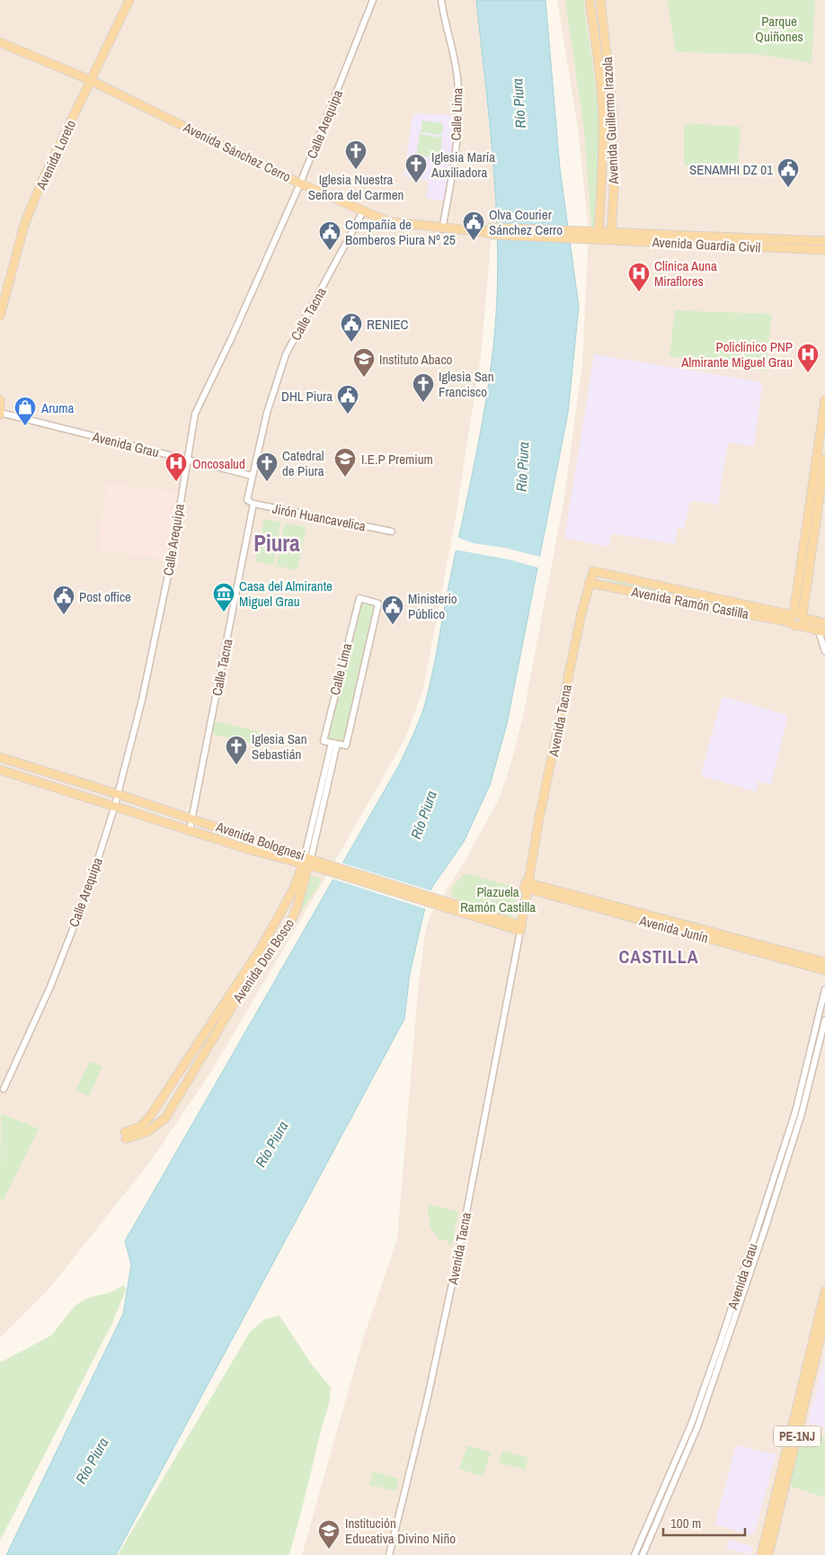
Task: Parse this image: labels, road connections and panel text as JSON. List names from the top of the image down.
{
  "streets": {
    "main road": [
      "Avenida Guillermo Irazola",
      "Avenida Sánchez Cerro",
      "Avenida Loreto",
      "Avenida Guardia Civil",
      "Avenida Ramón Castilla",
      "Avenida Tacna",
      "Avenida Bolognesi",
      "Avenida Junín",
      "Avenida Don Bosco",
      "PE-1NJ"
    ],
    "street": [
      "Calle Lima",
      "Calle Arequipa",
      "Calle Tacna",
      "Avenida Grau",
      "Jirón Huancavelica"
    ]
  },
  "crossings": [
    ["Calle Lima", "Avenida Sánchez Cerro"],
    ["Calle Lima", "Avenida Don Bosco"],
    ["Avenida Guillermo Irazola", "Avenida Guardia Civil"],
    ["Calle Arequipa", "Avenida Sánchez Cerro"],
    ["Calle Arequipa", "Avenida Grau"],
    ["Calle Arequipa", "Avenida Bolognesi"],
    ["Avenida Sánchez Cerro", "Avenida Loreto"],
    ["Avenida Sánchez Cerro", "Avenida Guardia Civil"],
    ["Avenida Sánchez Cerro", "Calle Tacna"],
    ["Calle Tacna", "Avenida Grau"],
    ["Calle Tacna", "Jirón Huancavelica"],
    ["Calle Tacna", "Avenida Bolognesi"],
    ["Avenida Ramón Castilla", "Avenida Tacna"],
    ["Avenida Tacna", "Avenida Bolognesi"],
    ["Avenida Tacna", "Avenida Junín"],
    ["Avenida Bolognesi", "Avenida Don Bosco"]
  ],
  "districts": ["Piura", "CASTILLA"],
  "water": ["Río Piura"],
  "parks": ["Parque Quiñones", "Plazuela Ramón Castilla"],
  "places": {
    "church": [
      "Iglesia Nuestra Señora del Carmen",
      "Iglesia María Auxiliadora",
      "Iglesia San Francisco",
      "Catedral de Piura",
      "Iglesia San Sebastián"
    ],
    "public building": [
      "SENAMHI DZ 01",
      "Olva Courier Sánchez Cerro",
      "Compañía de Bomberos Piura Nº 25",
      "RENIEC",
      "DHL Piura",
      "Post office",
      "Ministerio Público"
    ],
    "hospital": ["Clínica Auna Miraflores", "Policlínico PNP Almirante Miguel Grau", "Oncosalud"],
    "school or university": ["Instituto Abaco", "I.E.P Premium", "Institución Educativa Divino Niño"],
    "shop": ["Aruma"],
    "museum": ["Casa del Almirante Miguel Grau"]
  },
  "scale_bar": "100 m"
}
